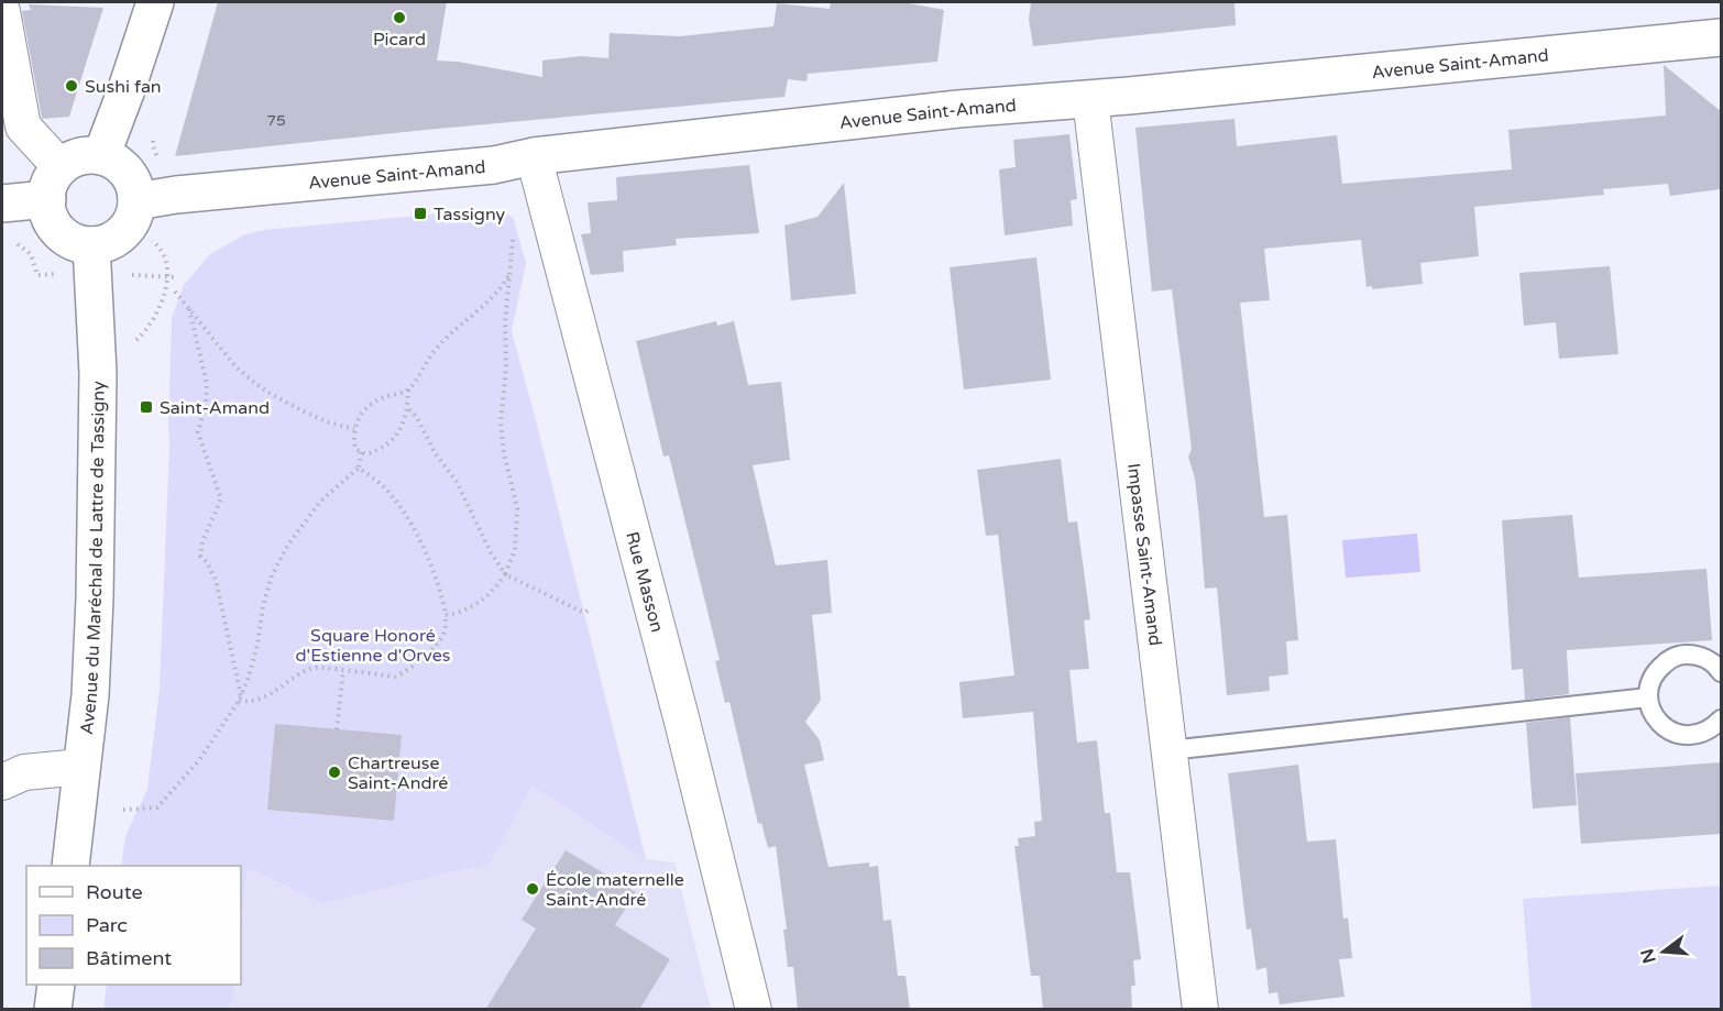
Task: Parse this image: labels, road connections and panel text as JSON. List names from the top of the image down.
{
  "streets": {
    "street": [
      "Avenue Saint-Amand",
      "Impasse Saint-Amand",
      "Avenue du Maréchal de Lattre de Tassigny",
      "Rue Masson"
    ]
  },
  "crossings": [
    ["Avenue Saint-Amand", "Impasse Saint-Amand"],
    ["Avenue Saint-Amand", "Avenue du Maréchal de Lattre de Tassigny"],
    ["Avenue Saint-Amand", "Rue Masson"]
  ],
  "parks": ["Square Honoré d'Estienne d'Orves"],
  "places": {
    "other": [
      "Picard",
      "Sushi fan",
      "Chartreuse Saint-André",
      "École maternelle Saint-André"
    ],
    "transit": ["Tassigny", "Saint-Amand"]
  },
  "house_numbers": ["75"],
  "legend": ["Route", "Parc", "Bâtiment"],
  "north": "left"
}
